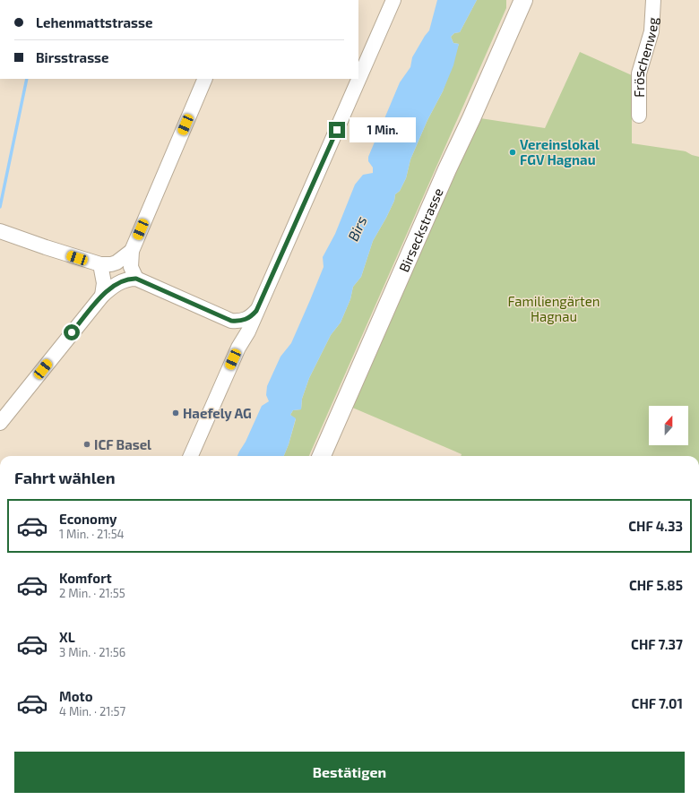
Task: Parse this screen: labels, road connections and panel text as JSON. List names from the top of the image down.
{
  "streets": {
    "main road": ["Birseckstrasse"],
    "street": ["Fröschenweg"]
  },
  "water": ["Birs"],
  "parks": ["Familiengärten Hagnau"],
  "places": ["Vereinslokal FGV Hagnau", "Haefely AG", "ICF Basel"],
  "north": "top",
  "page": {
    "banner": ["Lehenmattstrasse", "Birsstrasse"],
    "bubble": "1 Min.",
    "heading": "Fahrt wählen",
    "list": [
      {
        "name": "Economy",
        "note": "1 Min. · 21:54",
        "value": "CHF 4.33"
      },
      {
        "name": "Komfort",
        "note": "2 Min. · 21:55",
        "value": "CHF 5.85"
      },
      {
        "name": "XL",
        "note": "3 Min. · 21:56",
        "value": "CHF 7.37"
      },
      {
        "name": "Moto",
        "note": "4 Min. · 21:57",
        "value": "CHF 7.01"
      }
    ],
    "buttons": "Bestätigen"
  }
}
